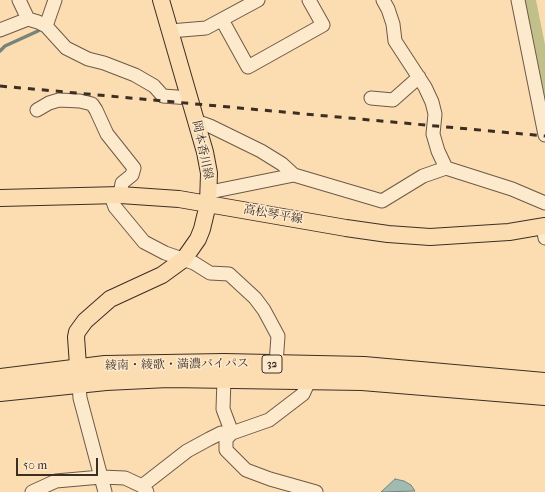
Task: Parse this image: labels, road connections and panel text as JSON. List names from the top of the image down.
{
  "streets": {
    "highway": ["32", "綾南・綾歌・満濃バイパス"],
    "main road": ["岡本香川線", "高松琴平線"]
  },
  "crossings": [
    ["岡本香川線", "高松琴平線"],
    ["岡本香川線", "綾南・綾歌・満濃バイパス"]
  ],
  "scale_bar": "50 m"
}
